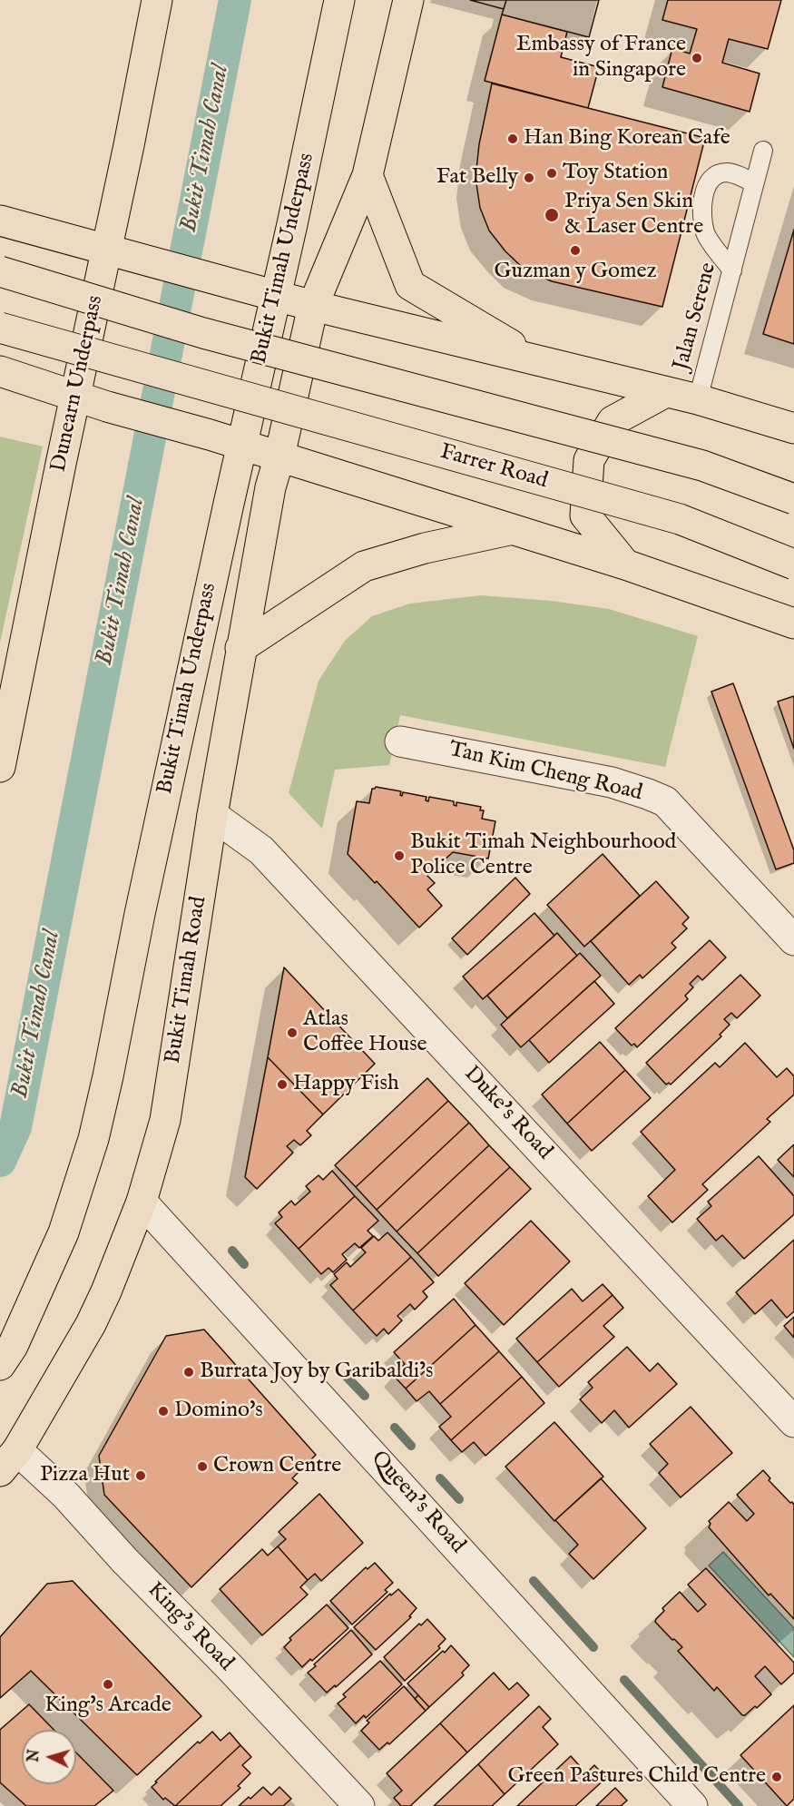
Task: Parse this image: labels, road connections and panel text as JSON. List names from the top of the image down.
{
  "streets": {
    "highway": [
      "Bukit Timah Underpass",
      "Dunearn Underpass",
      "Farrer Road",
      "Bukit Timah Road"
    ],
    "street": [
      "Tan Kim Cheng Road",
      "Duke's Road",
      "Queen's Road",
      "King's Road"
    ],
    "lane": ["Jalan Serene"]
  },
  "crossings": [
    ["Bukit Timah Road", "Duke's Road"],
    ["Bukit Timah Road", "Queen's Road"],
    ["Bukit Timah Road", "King's Road"]
  ],
  "water": ["Bukit Timah Canal"],
  "places": [
    "Embassy of France in Singapore",
    "Han Bing Korean Cafe",
    "Toy Station",
    "Fat Belly",
    "Priya Sen Skin & Laser Centre",
    "Guzman y Gomez",
    "Bukit Timah Neighbourhood Police Centre",
    "Atlas Coffee House",
    "Happy Fish",
    "Burrata Joy by Garibaldi’s",
    "Domino's",
    "Crown Centre",
    "Pizza Hut",
    "King's Arcade",
    "Green Pastures Child Centre"
  ],
  "north": "left"
}
